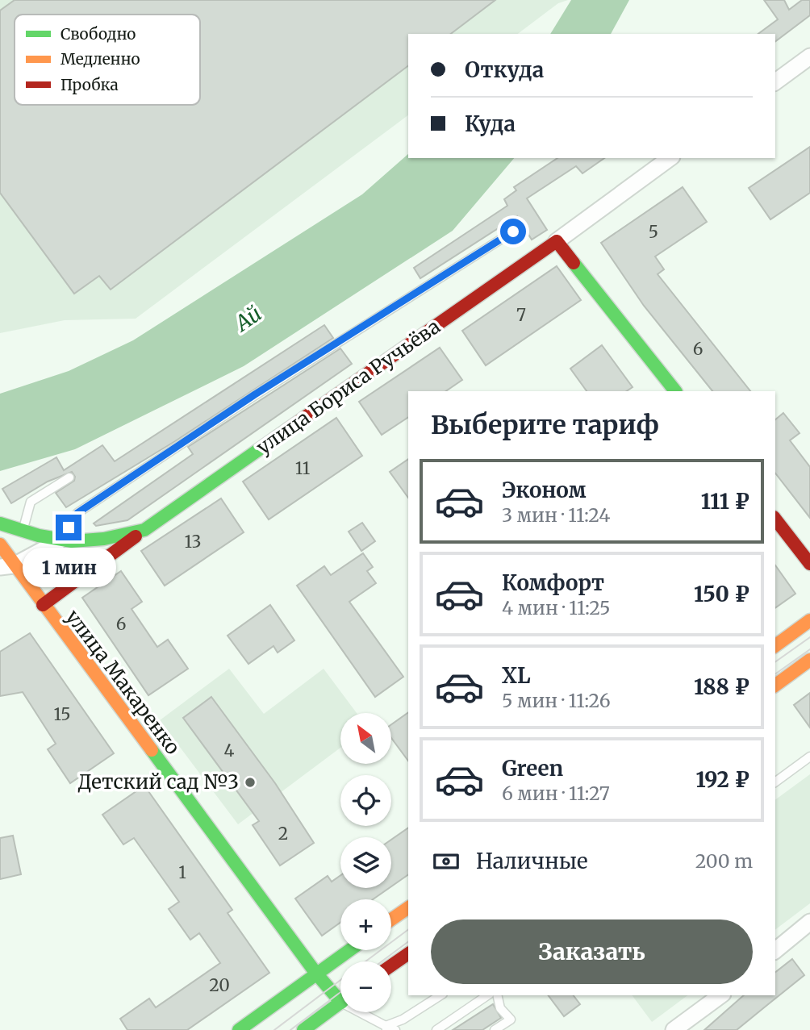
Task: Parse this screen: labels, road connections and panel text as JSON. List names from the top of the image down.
{
  "streets": {
    "street": ["улица Бориса Ручьёва", "улица Макаренко"]
  },
  "water": ["Ай"],
  "places": ["Детский сад №3"],
  "house_numbers": [
    "5",
    "7",
    "6",
    "11",
    "13",
    "6",
    "15",
    "4",
    "2",
    "1",
    "20"
  ],
  "legend": ["Свободно", "Медленно", "Пробка"],
  "north": "top left",
  "page": {
    "banner": ["Откуда", "Куда"],
    "heading": "Выберите тариф",
    "list": [
      {
        "name": "Эконом",
        "note": "3 мин · 11:24",
        "value": "111 ₽"
      },
      {
        "name": "Комфорт",
        "note": "4 мин · 11:25",
        "value": "150 ₽"
      },
      {
        "name": "XL",
        "note": "5 мин · 11:26",
        "value": "188 ₽"
      },
      {
        "name": "Green",
        "note": "6 мин · 11:27",
        "value": "192 ₽"
      }
    ],
    "bubble": "1 мин",
    "map_buttons": ["+", "−"],
    "pay": ["Наличные", "200 m"],
    "buttons": "Заказать"
  }
}
